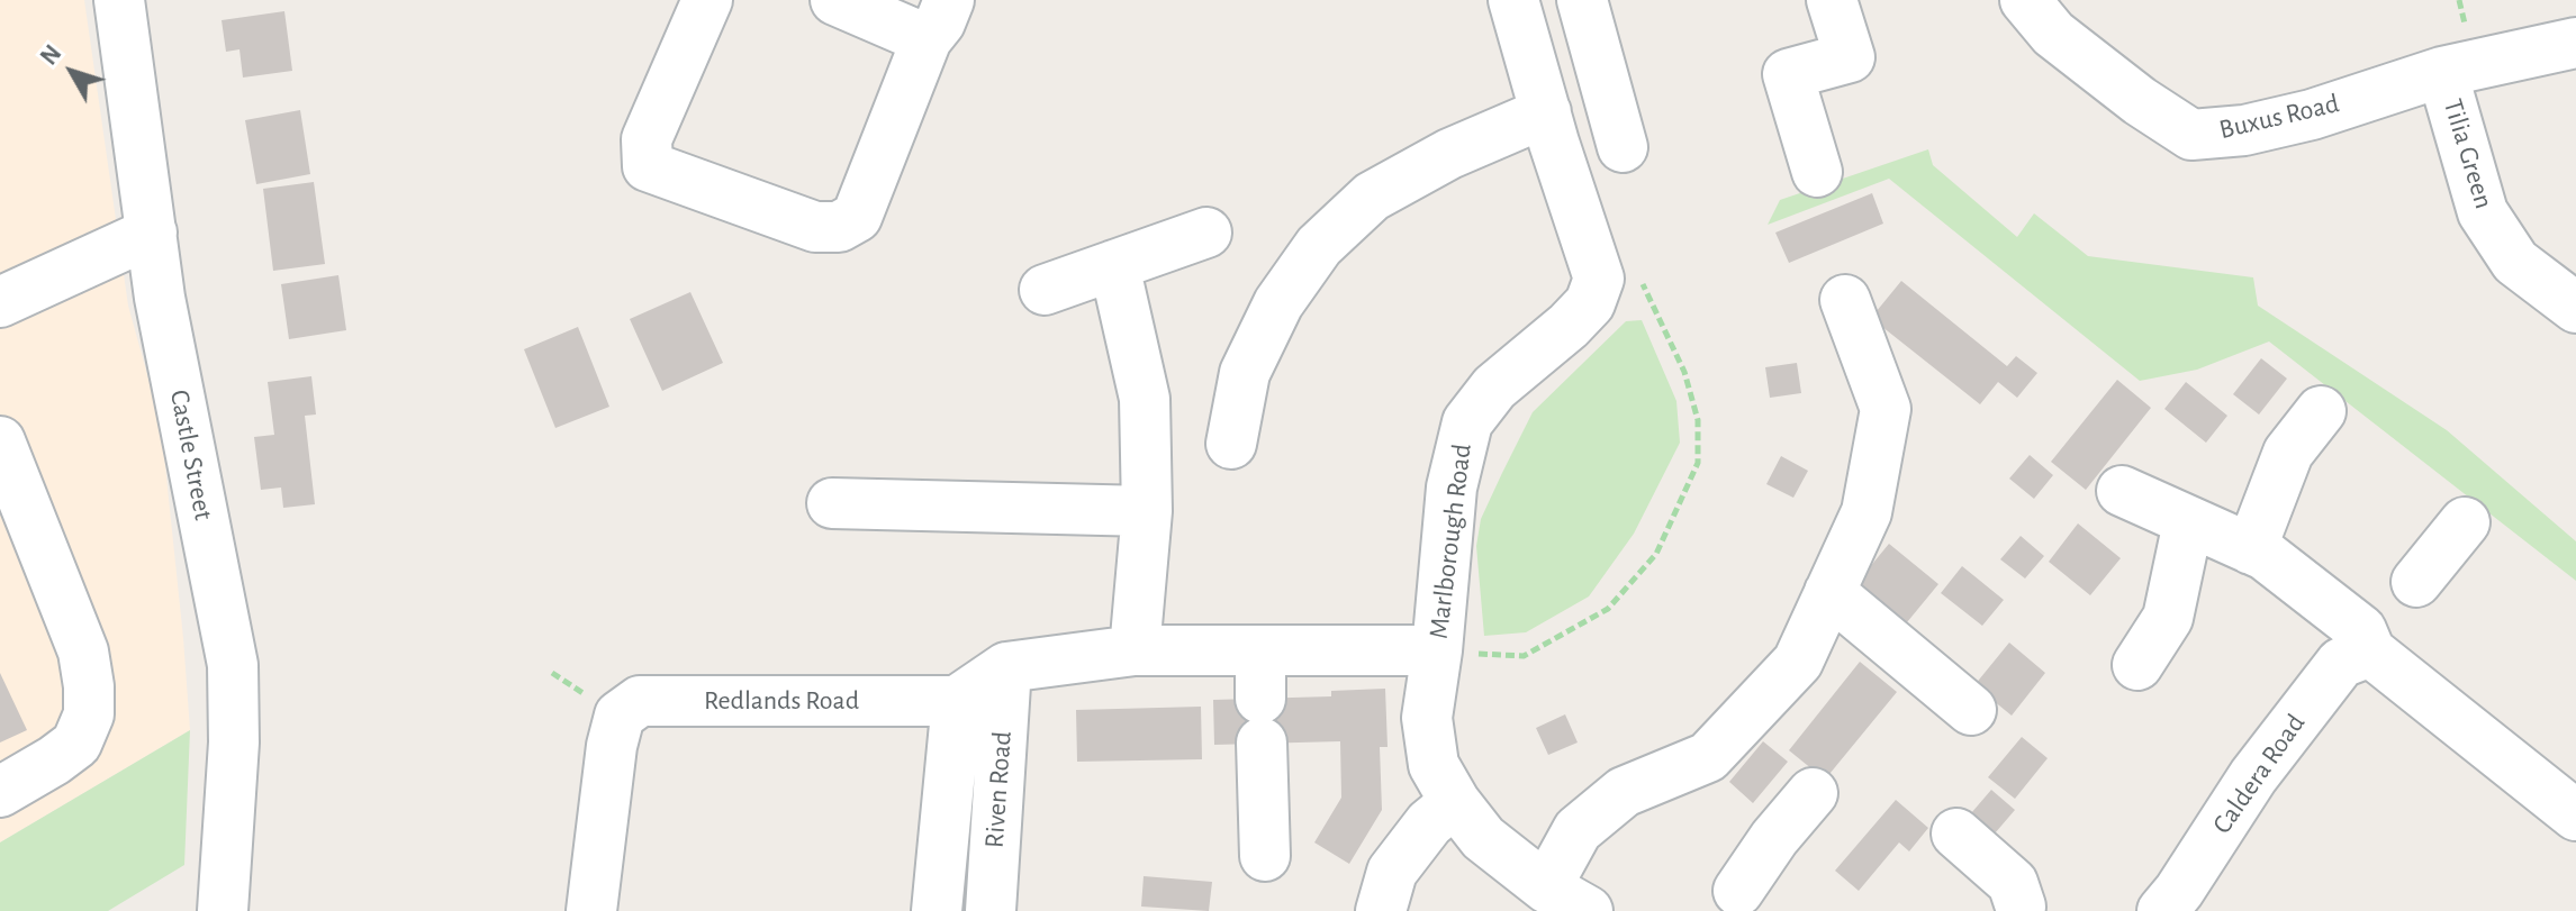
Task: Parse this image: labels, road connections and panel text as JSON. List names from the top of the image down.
{
  "streets": {
    "street": [
      "Buxus Road",
      "Tilia Green",
      "Castle Street",
      "Marlborough Road",
      "Redlands Road",
      "Caldera Road",
      "Riven Road"
    ]
  },
  "crossings": [
    ["Buxus Road", "Tilia Green"],
    ["Redlands Road", "Riven Road"]
  ],
  "north": "top left"
}
